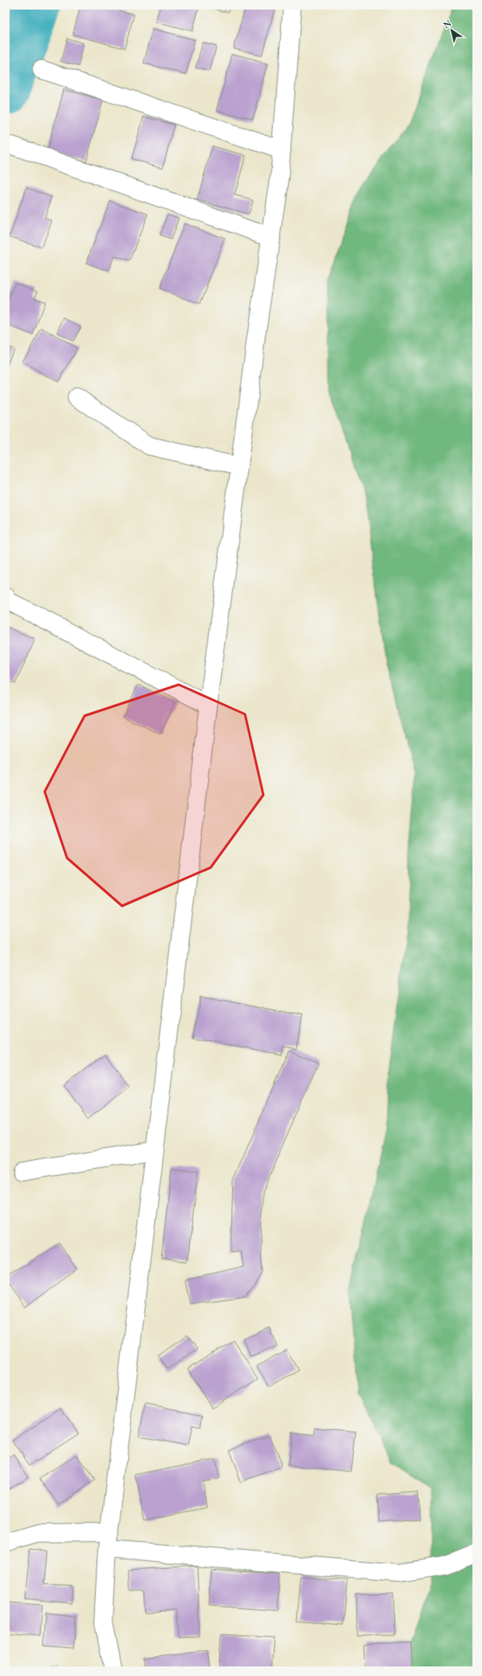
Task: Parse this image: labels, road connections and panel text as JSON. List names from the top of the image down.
{
  "north": "top left"
}
